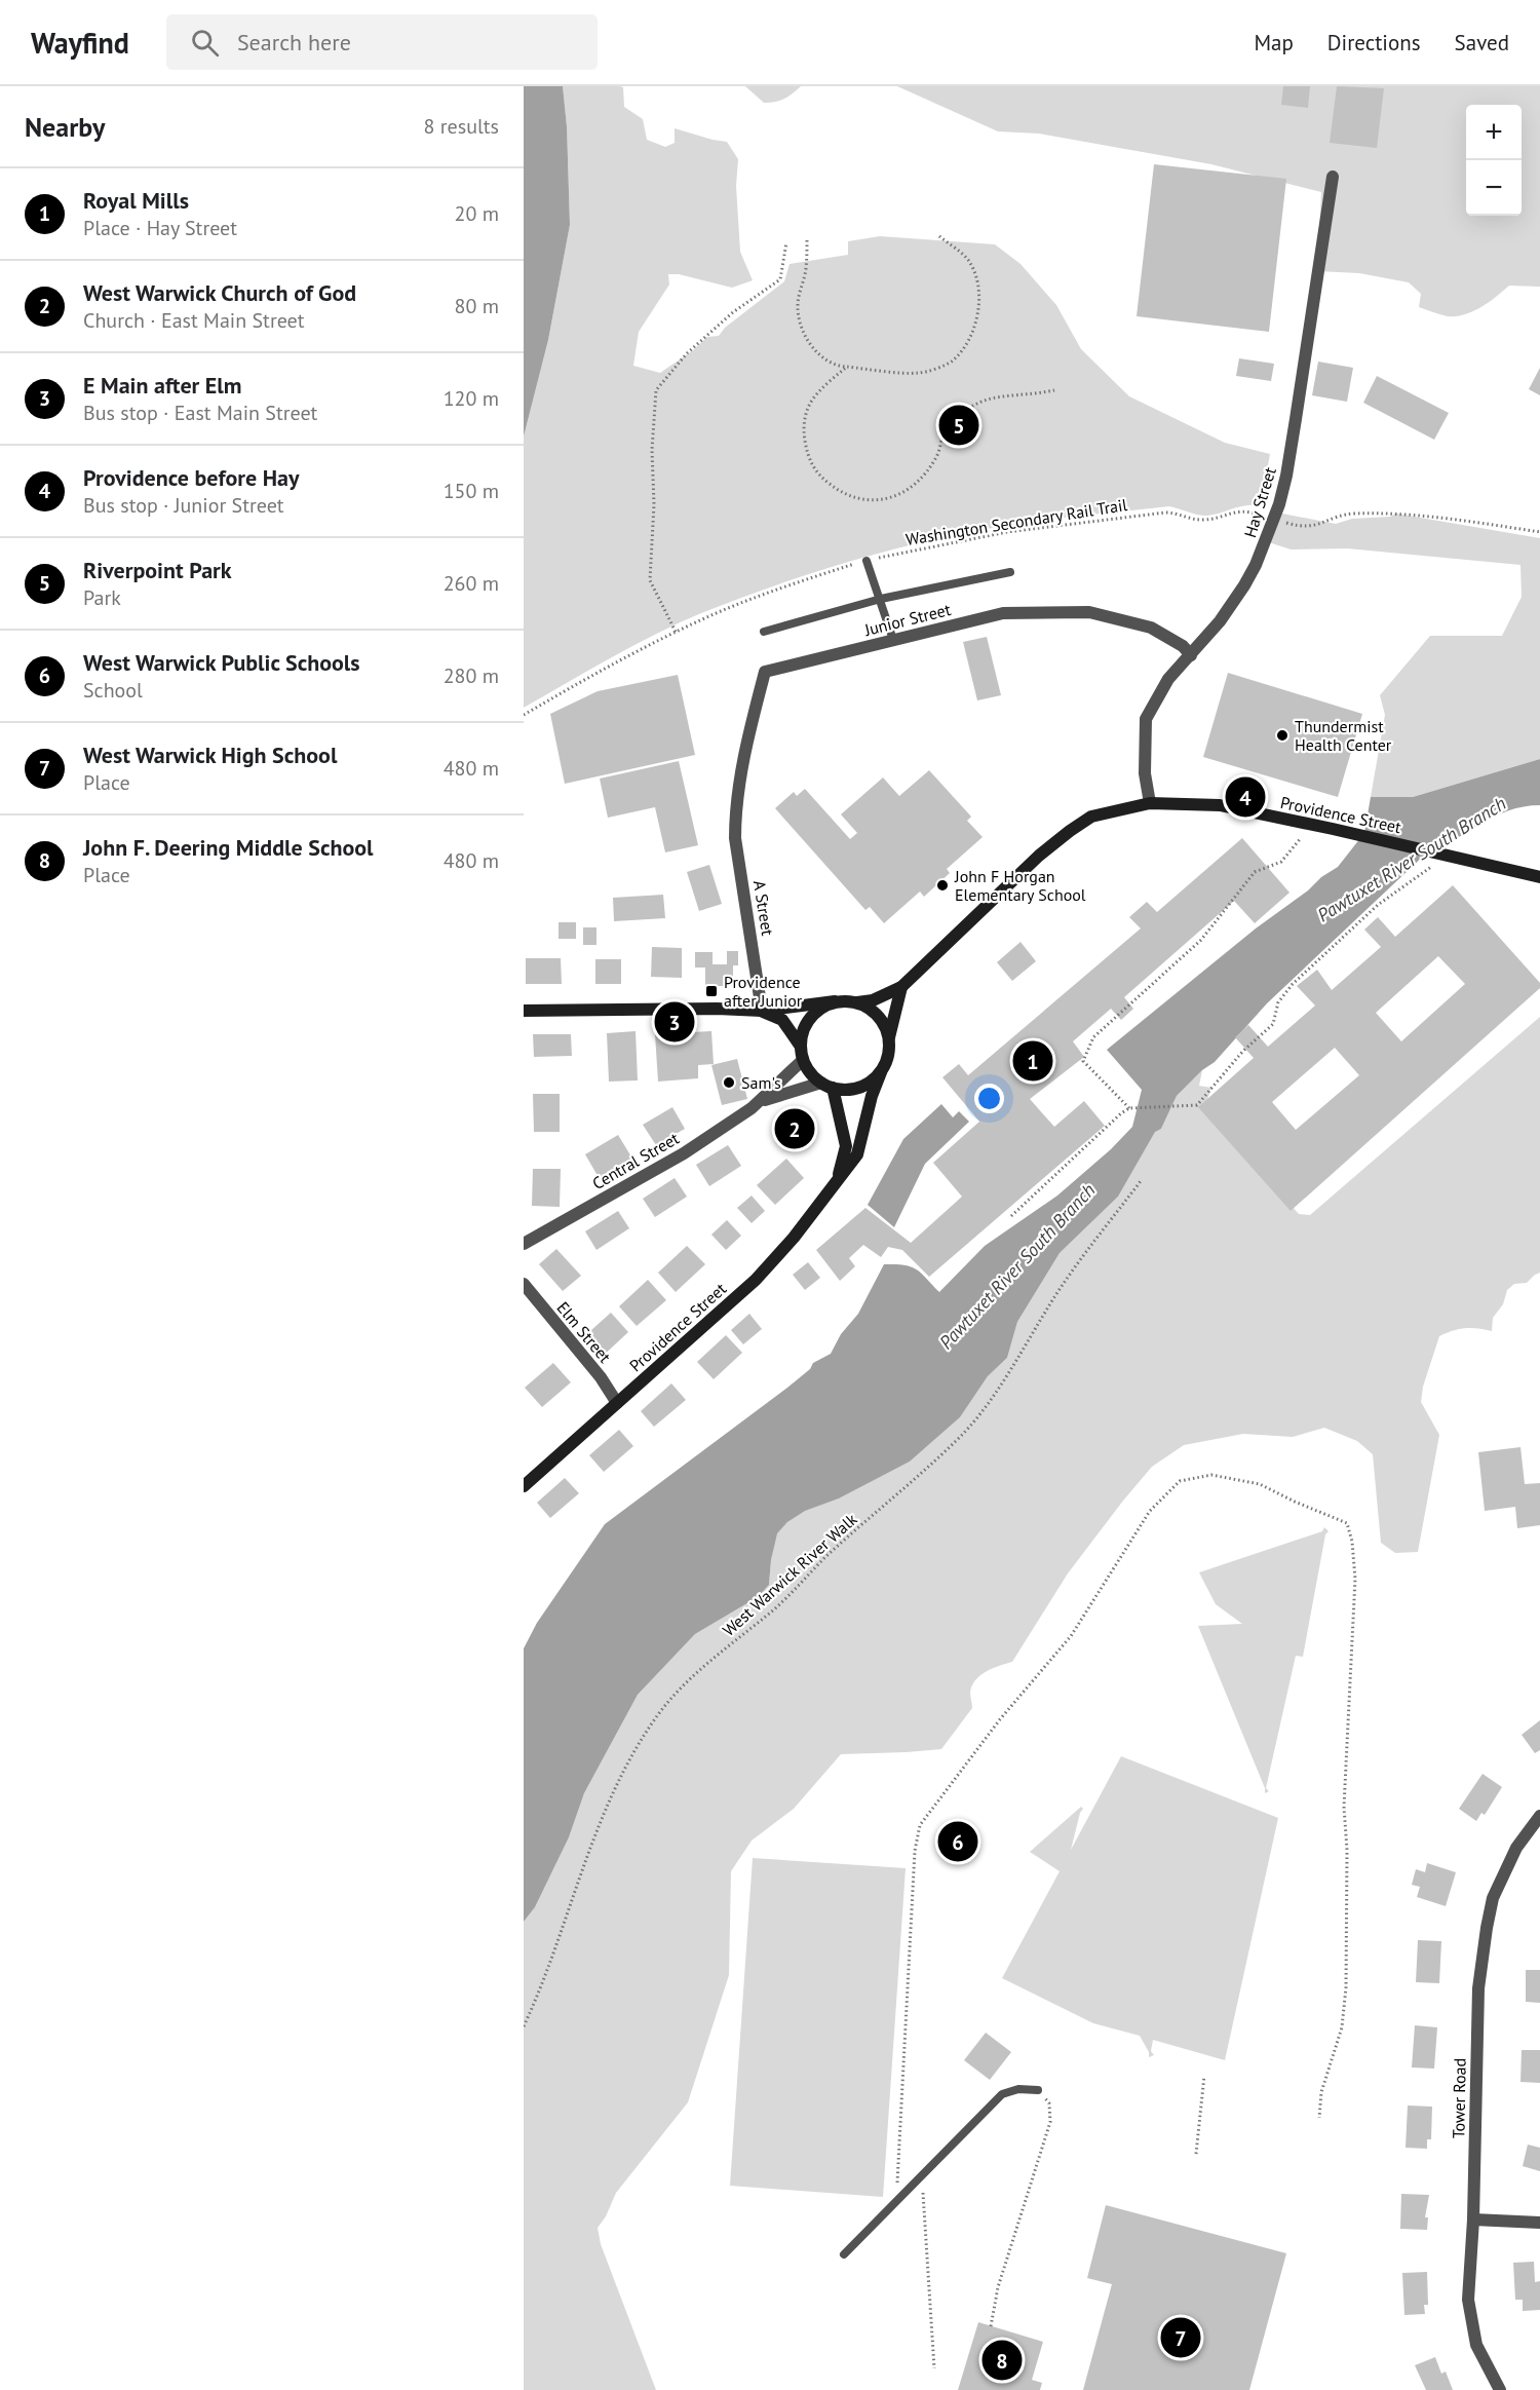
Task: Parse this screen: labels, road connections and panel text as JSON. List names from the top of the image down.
{
  "streets": {
    "main road": ["Providence Street"],
    "street": [
      "Hay Street",
      "Junior Street",
      "A Street",
      "Central Street",
      "Elm Street",
      "Tower Road"
    ],
    "path": ["Washington Secondary Rail Trail", "West Warwick River Walk"]
  },
  "crossings": [
    ["Hay Street", "Washington Secondary Rail Trail"],
    ["Hay Street", "Junior Street"],
    ["Hay Street", "Providence Street"],
    ["Junior Street", "A Street"],
    ["Providence Street", "Elm Street"]
  ],
  "water": ["Pawtuxet River South Branch"],
  "places": {
    "other": ["Thundermist Health Center", "John F Horgan Elementary School", "Sam's"],
    "transit": ["Providence after Junior"]
  },
  "page": {
    "header": "Wayfind",
    "search": "Search here",
    "nav": ["Map", "Directions", "Saved"],
    "heading": ["Nearby", "8 results"],
    "map_buttons": ["+", "−"],
    "list": [
      {
        "mark": "1",
        "name": "Royal Mills",
        "note": "Place · Hay Street",
        "value": "20 m"
      },
      {
        "mark": "2",
        "name": "West Warwick Church of God",
        "note": "Church · East Main Street",
        "value": "80 m"
      },
      {
        "mark": "3",
        "name": "E Main after Elm",
        "note": "Bus stop · East Main Street",
        "value": "120 m"
      },
      {
        "mark": "4",
        "name": "Providence before Hay",
        "note": "Bus stop · Junior Street",
        "value": "150 m"
      },
      {
        "mark": "5",
        "name": "Riverpoint Park",
        "note": "Park",
        "value": "260 m"
      },
      {
        "mark": "6",
        "name": "West Warwick Public Schools",
        "note": "School",
        "value": "280 m"
      },
      {
        "mark": "7",
        "name": "West Warwick High School",
        "note": "Place",
        "value": "480 m"
      },
      {
        "mark": "8",
        "name": "John F. Deering Middle School",
        "note": "Place",
        "value": "480 m"
      }
    ],
    "pins": [
      "5",
      "4",
      "3",
      "1",
      "2",
      "6",
      "7",
      "8"
    ]
  }
}
